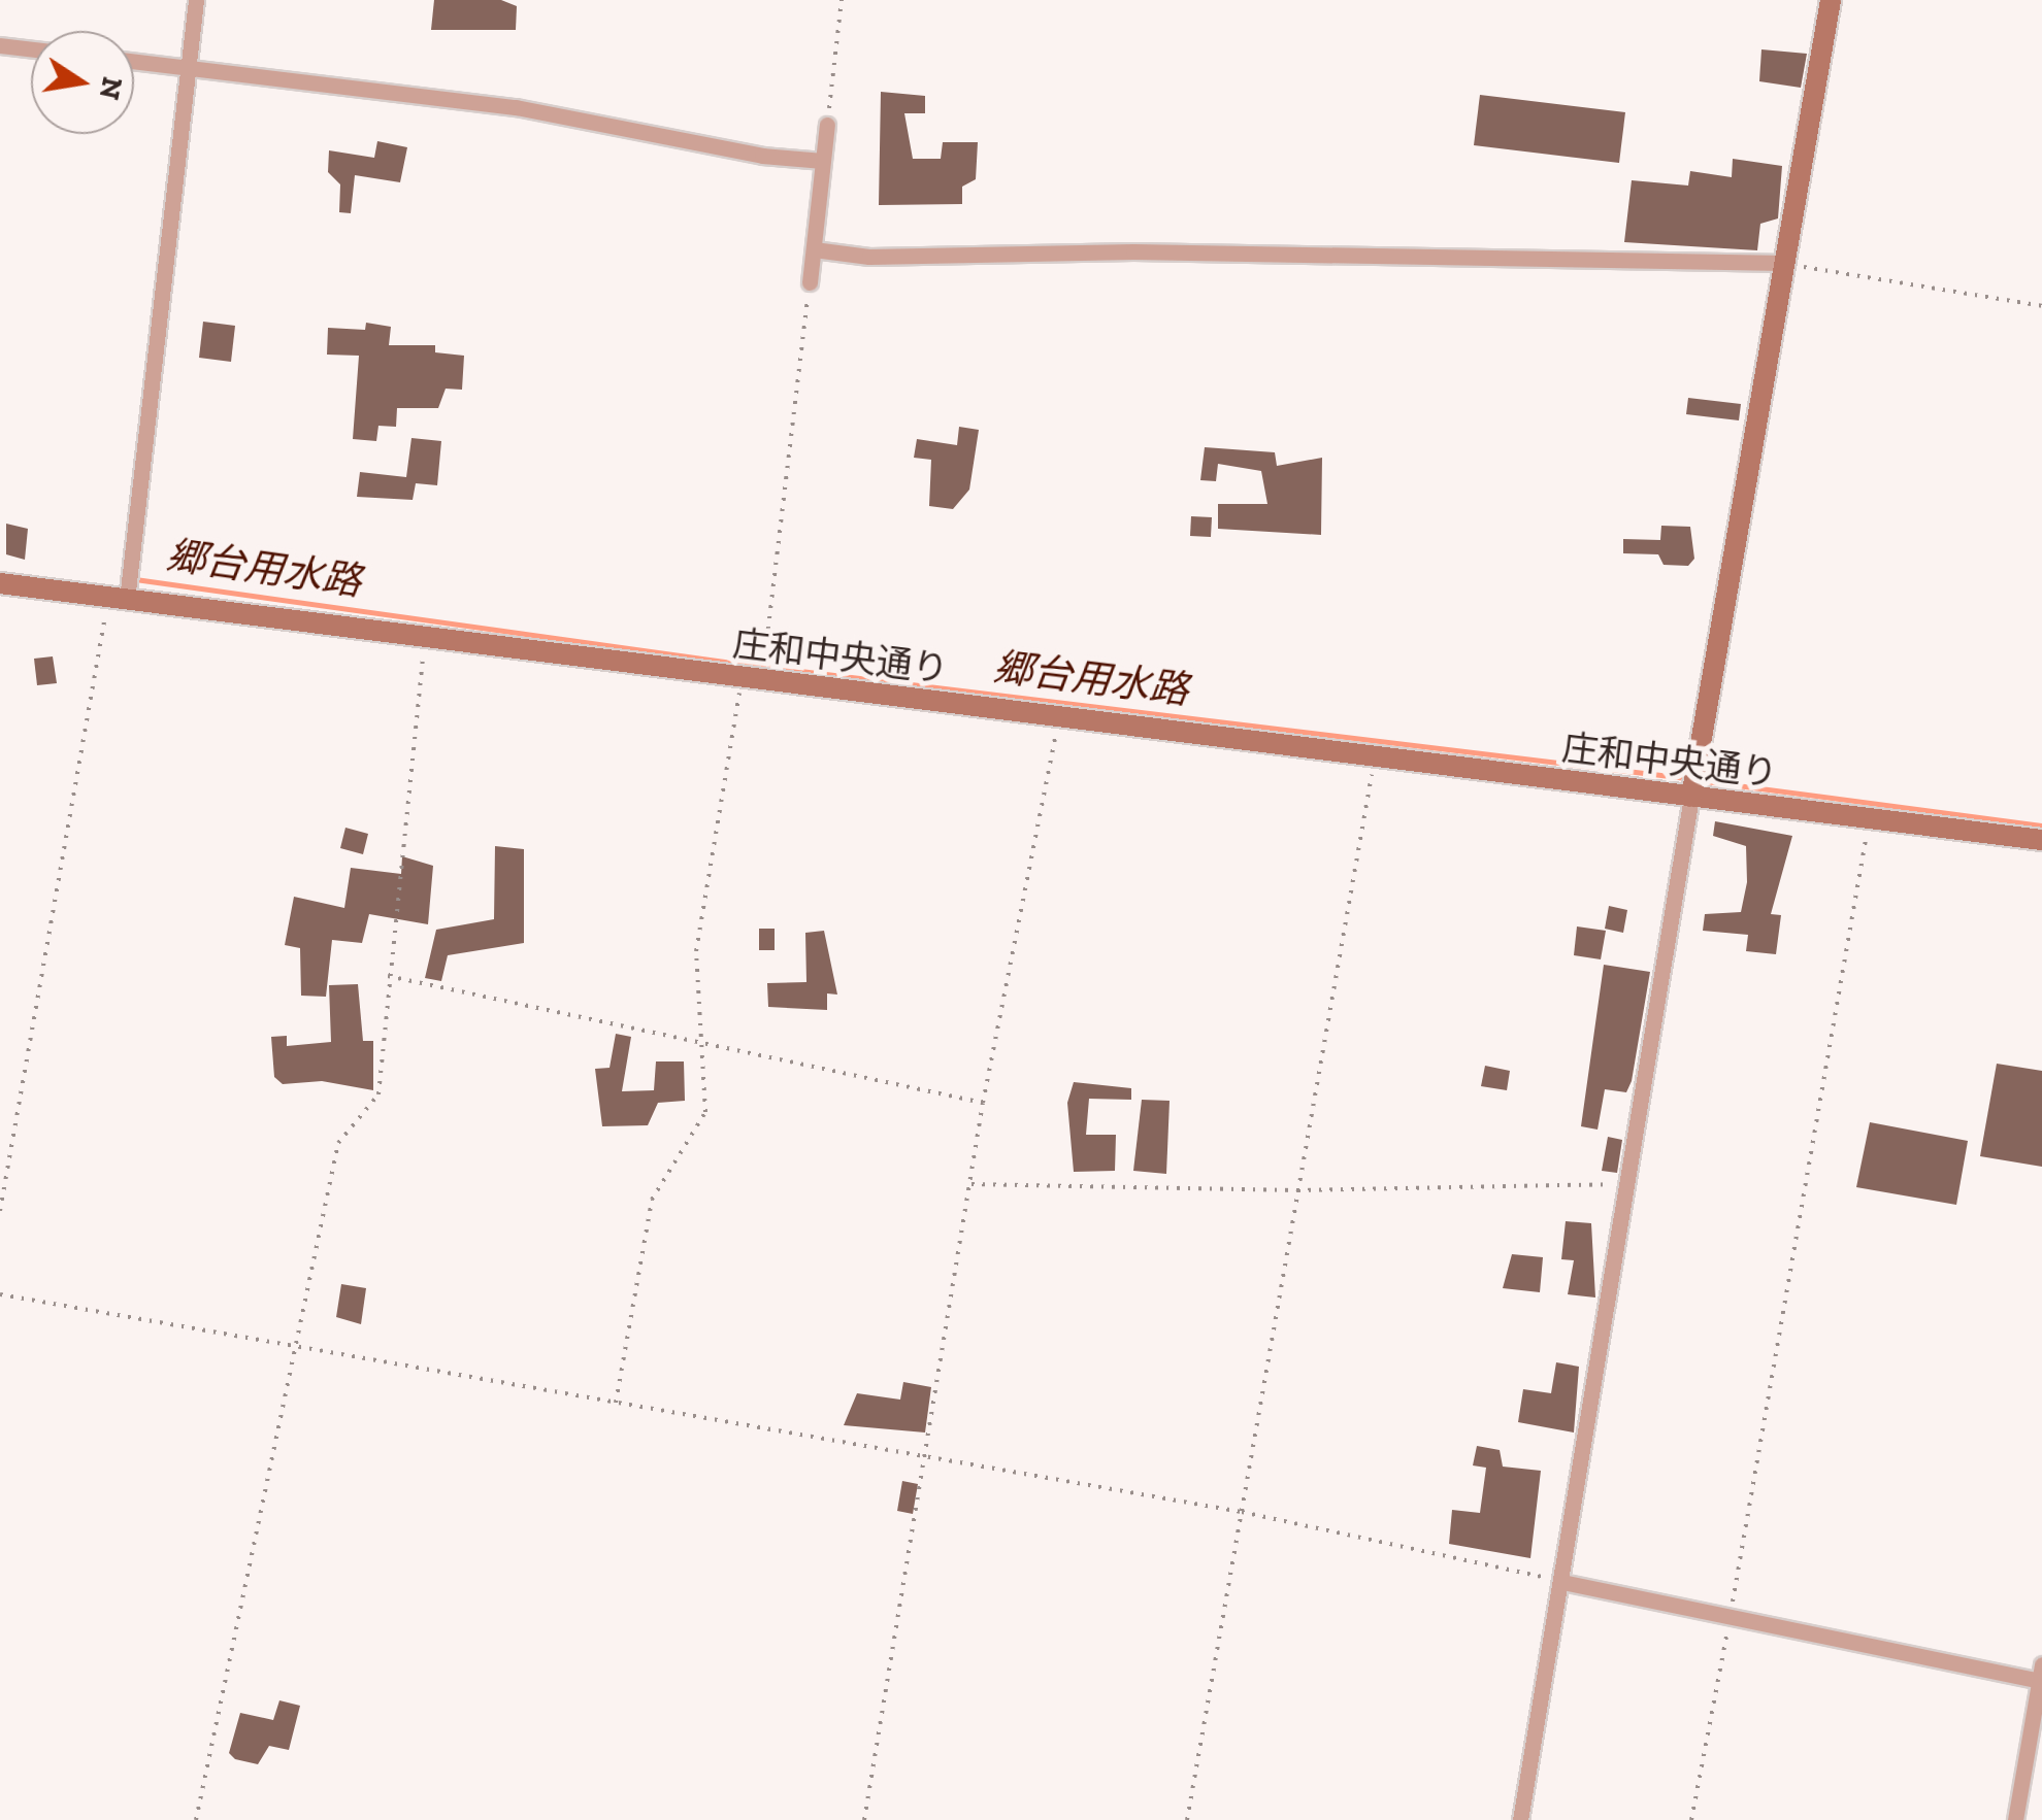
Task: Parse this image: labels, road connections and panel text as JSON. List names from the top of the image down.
{
  "streets": {
    "street": ["庄和中央通り"]
  },
  "water": ["郷台用水路"],
  "north": "right"
}
